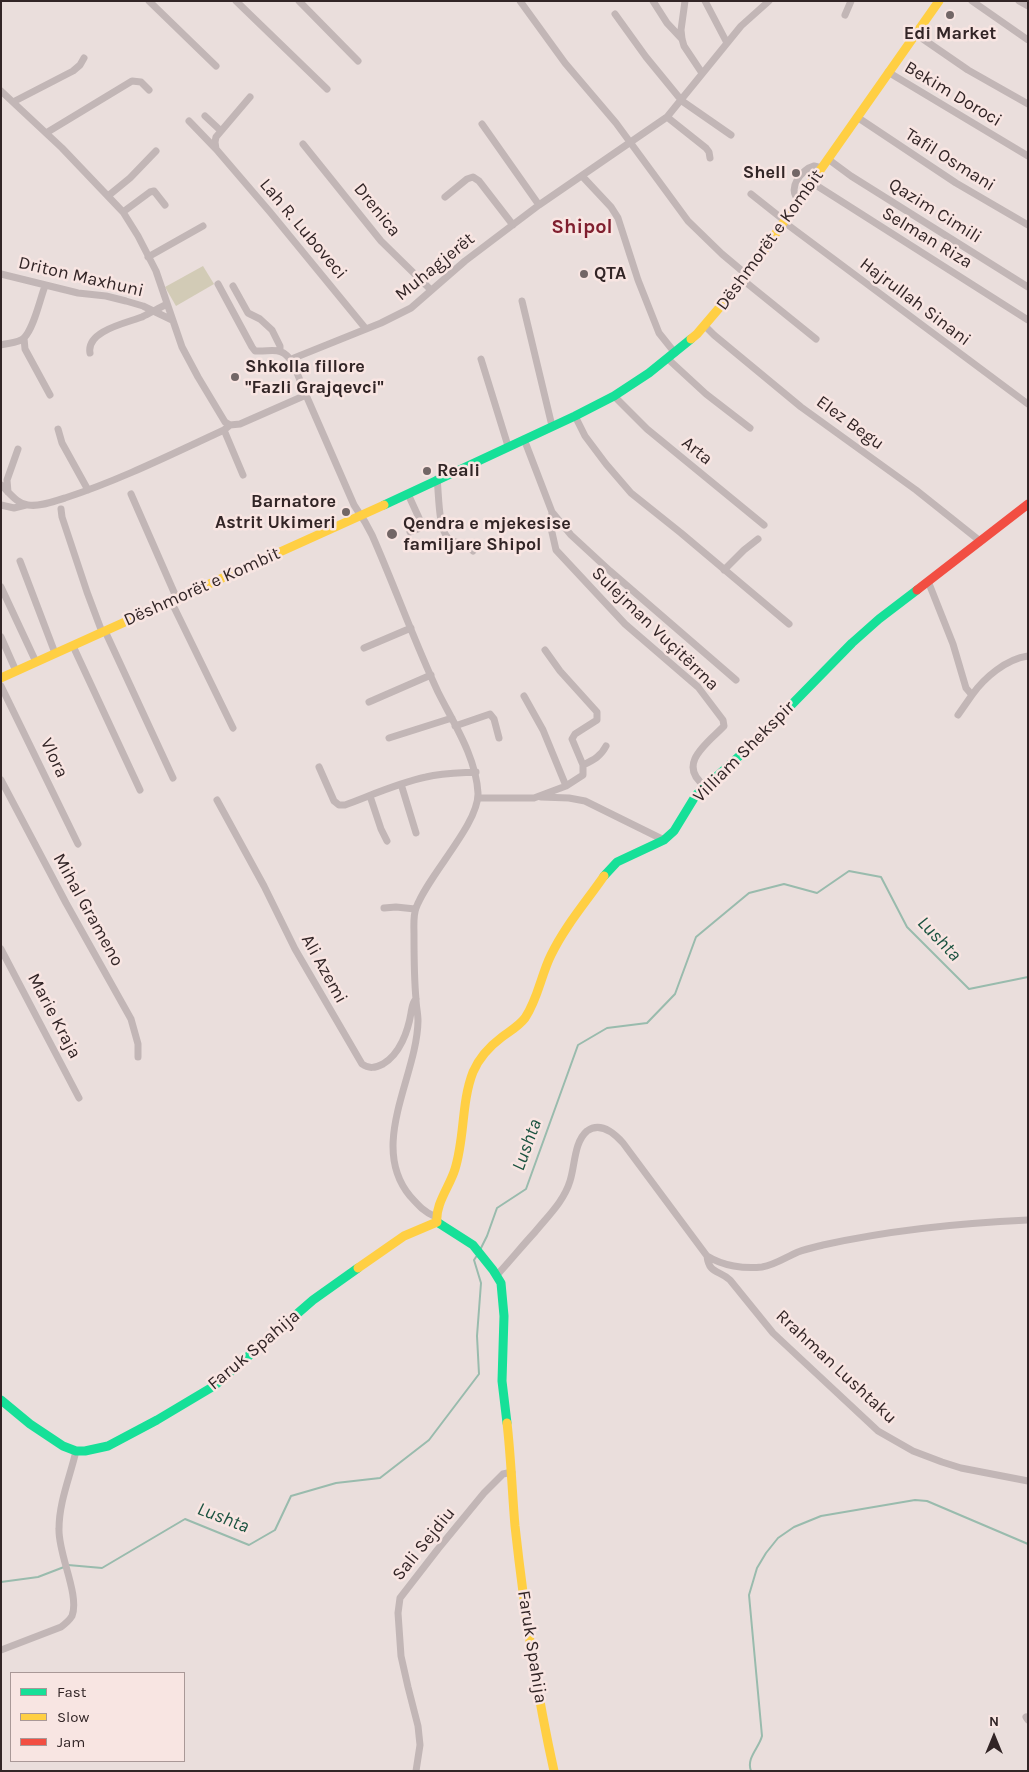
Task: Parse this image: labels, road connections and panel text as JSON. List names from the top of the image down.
{
  "streets": {
    "street": [
      "Bekim Doroci",
      "Tafil Osmani",
      "Drenica",
      "Qazim Cimili",
      "Lah R. Luboveci",
      "Selman Riza",
      "Dëshmorët e Kombit",
      "Muhagjerët",
      "Driton Maxhuni",
      "Hajrullah Sinani",
      "Elez Begu",
      "Arta",
      "Sulejman Vuçitërrna",
      "Villiam Shekspir",
      "Vlora",
      "Mihal Grameno",
      "Ali Azemi",
      "Marie Kraja",
      "Faruk Spahija",
      "Rrahman Lushtaku",
      "Sali Sejdiu"
    ]
  },
  "crossings": [
    ["Bekim Doroci", "Dëshmorët e Kombit"],
    ["Tafil Osmani", "Dëshmorët e Kombit"],
    ["Drenica", "Muhagjerët"],
    ["Qazim Cimili", "Dëshmorët e Kombit"],
    ["Lah R. Luboveci", "Muhagjerët"],
    ["Selman Riza", "Dëshmorët e Kombit"],
    ["Dëshmorët e Kombit", "Hajrullah Sinani"],
    ["Dëshmorët e Kombit", "Elez Begu"],
    ["Dëshmorët e Kombit", "Arta"],
    ["Dëshmorët e Kombit", "Sulejman Vuçitërrna"],
    ["Elez Begu", "Villiam Shekspir"],
    ["Sulejman Vuçitërrna", "Villiam Shekspir"],
    ["Villiam Shekspir", "Faruk Spahija"],
    ["Faruk Spahija", "Rrahman Lushtaku"],
    ["Faruk Spahija", "Sali Sejdiu"]
  ],
  "districts": ["Shipol"],
  "water": ["Lushta"],
  "places": [
    "Edi Market",
    "Shell",
    "QTA",
    "Shkolla fillore ''Fazli Grajqevci''",
    "Reali",
    "Barnatore Astrit Ukimeri",
    "Qendra e mjekesise familjare Shipol"
  ],
  "legend": ["Fast", "Slow", "Jam"],
  "north": "top"
}
